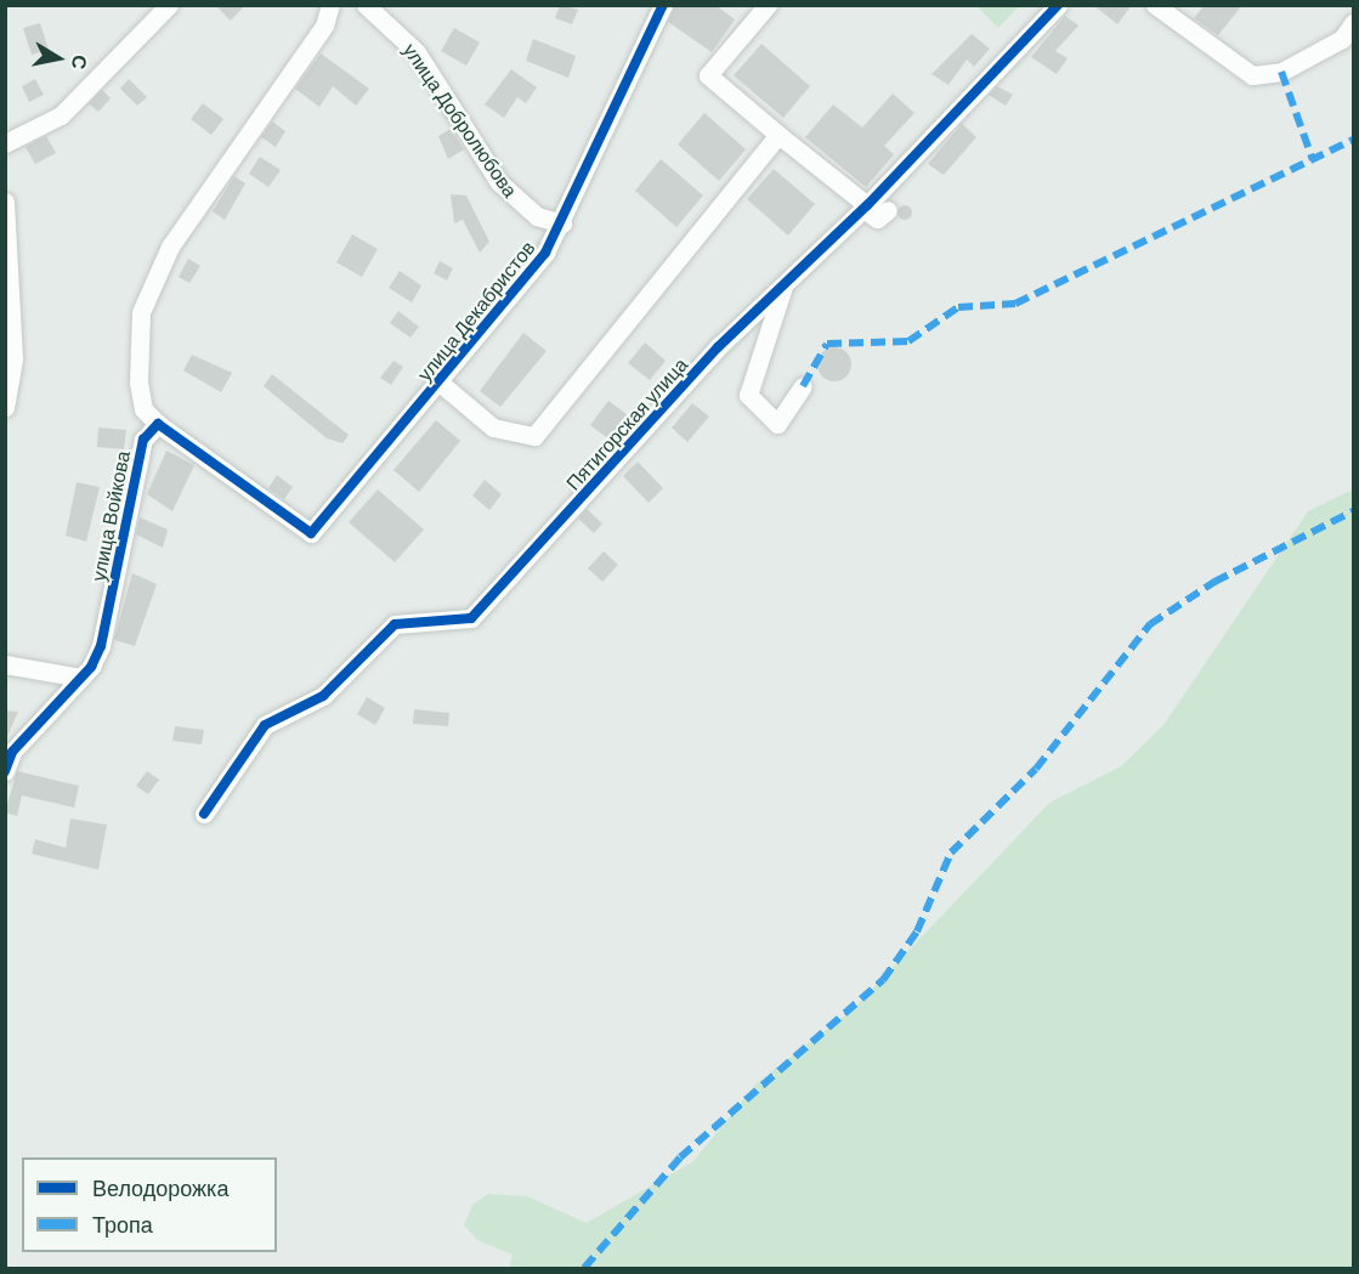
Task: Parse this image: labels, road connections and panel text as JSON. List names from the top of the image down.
{
  "streets": {
    "street": [
      "улица Добролюбова",
      "улица Декабристов",
      "Пятигорская улица",
      "улица Войкова"
    ]
  },
  "crossings": [
    ["улица Добролюбова", "улица Декабристов"],
    ["улица Декабристов", "улица Войкова"]
  ],
  "legend": ["Велодорожка", "Тропа"],
  "north": "right"
}
